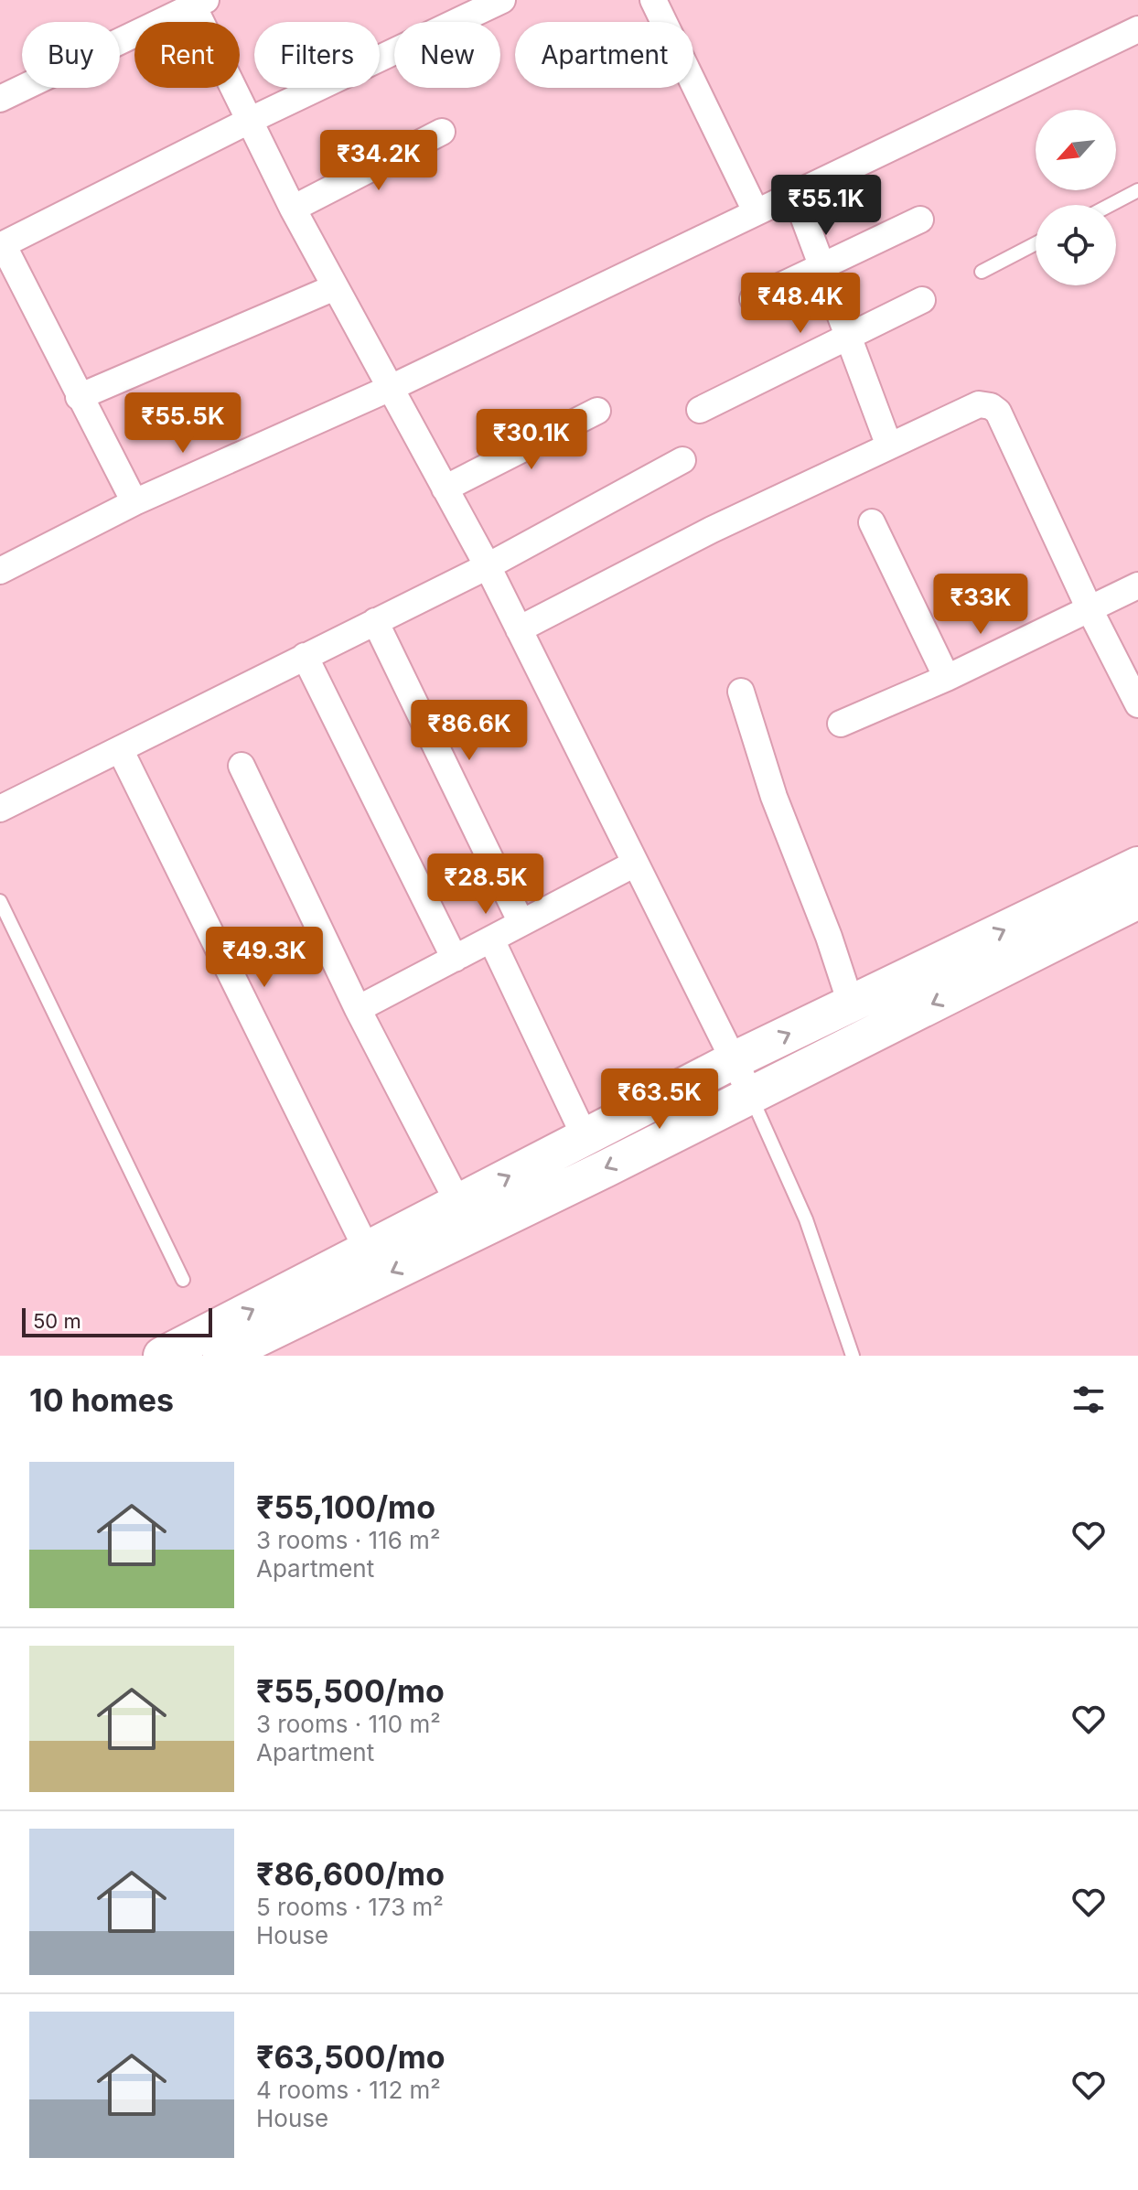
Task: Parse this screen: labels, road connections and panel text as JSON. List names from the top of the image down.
{
  "scale_bar": "50 m",
  "north": "bottom left",
  "page": {
    "chip": [
      "Buy",
      "Rent",
      "Filters",
      "New",
      "Apartment"
    ],
    "price": [
      "₹34.2K",
      "₹55.1K",
      "₹48.4K",
      "₹55.5K",
      "₹30.1K",
      "₹33K",
      "₹86.6K",
      "₹28.5K",
      "₹49.3K",
      "₹63.5K"
    ],
    "scale": "50 m",
    "heading": "10 homes",
    "list": [
      {
        "name": "₹55,100/mo",
        "note": "3 rooms · 116 m² · Apartment"
      },
      {
        "name": "₹55,500/mo",
        "note": "3 rooms · 110 m² · Apartment"
      },
      {
        "name": "₹86,600/mo",
        "note": "5 rooms · 173 m² · House"
      },
      {
        "name": "₹63,500/mo",
        "note": "4 rooms · 112 m² · House"
      }
    ]
  }
}
